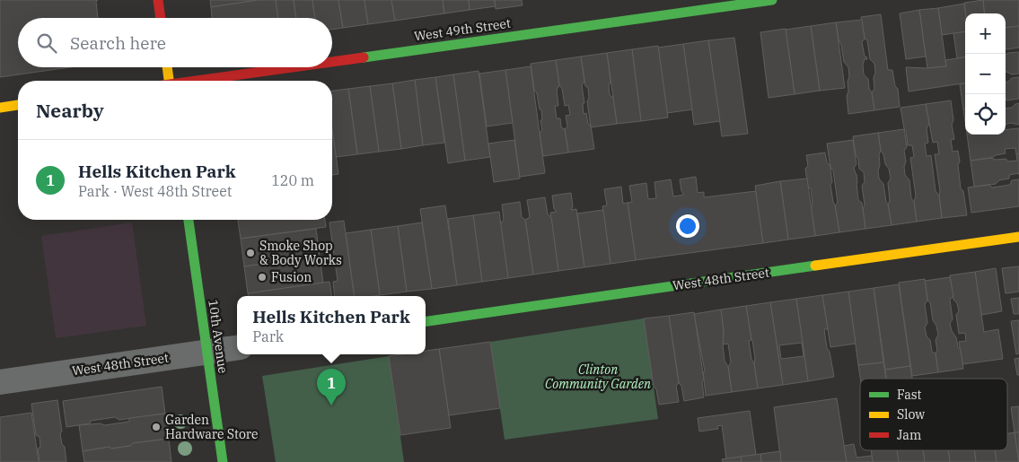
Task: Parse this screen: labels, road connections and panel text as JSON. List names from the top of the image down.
{
  "streets": {
    "main road": ["West 49th Street", "West 48th Street", "10th Avenue"]
  },
  "crossings": [
    ["West 48th Street", "10th Avenue"]
  ],
  "parks": ["Clinton Community Garden"],
  "places": ["Smoke Shop & Body Works", "Fusion", "Garden Hardware Store"],
  "legend": ["Fast", "Slow", "Jam"],
  "page": {
    "map_buttons": ["+", "−"],
    "search": "Search here",
    "heading": "Nearby",
    "list": [
      {
        "mark": "1",
        "name": "Hells Kitchen Park",
        "note": "Park · West 48th Street",
        "value": "120 m"
      }
    ],
    "popup": ["Hells Kitchen Park", "Park"],
    "pins": "1"
  }
}
